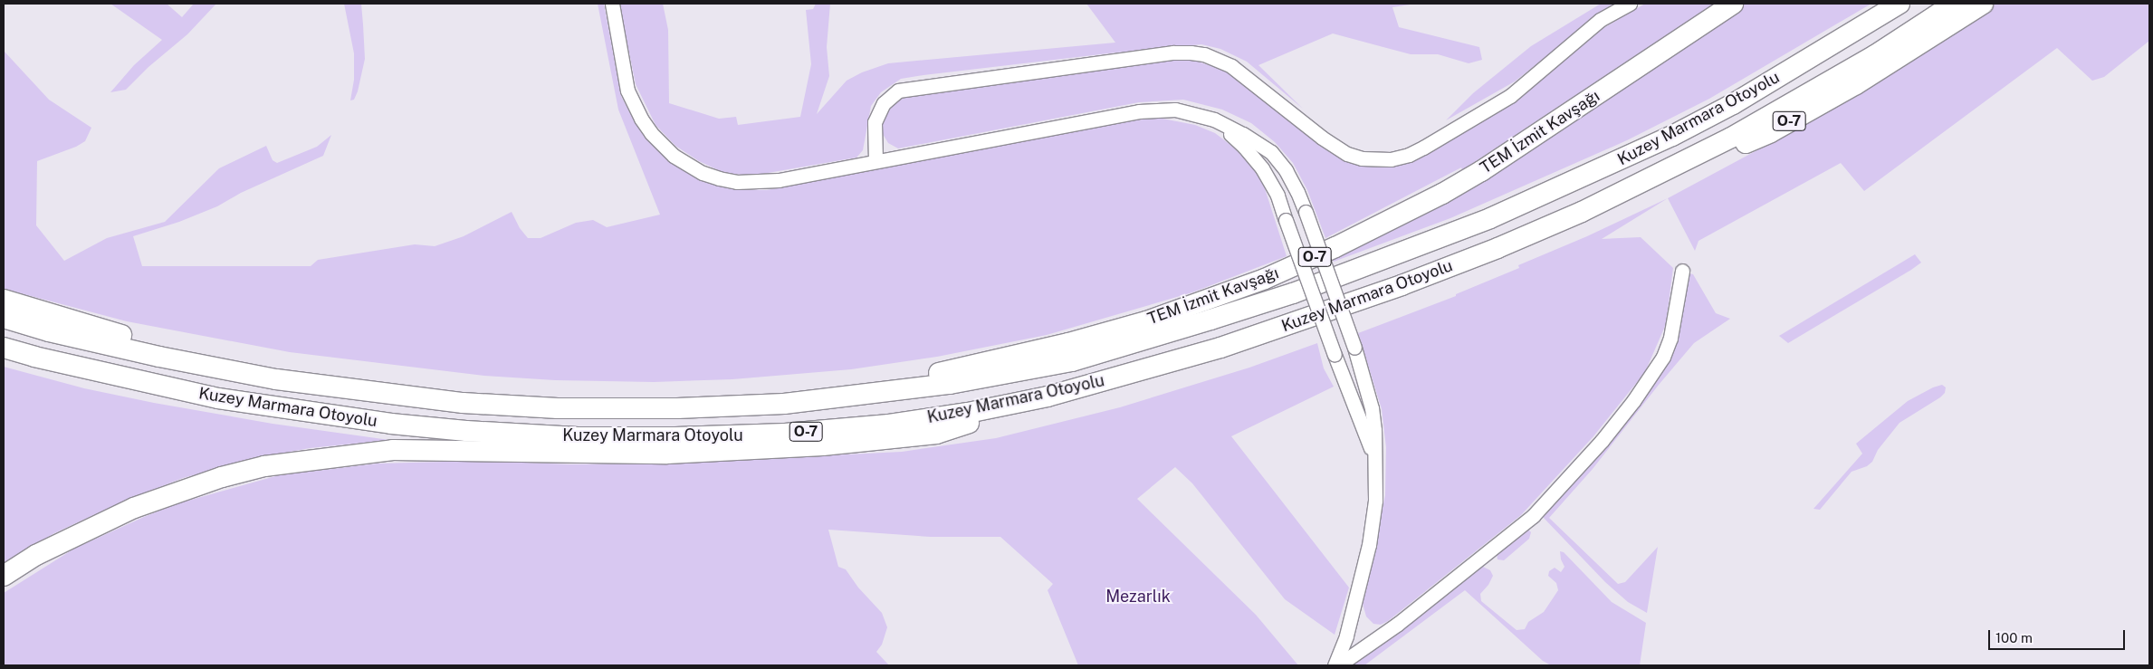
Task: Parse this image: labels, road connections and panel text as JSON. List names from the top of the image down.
{
  "streets": {
    "highway": ["Kuzey Marmara Otoyolu", "O-7", "TEM İzmit Kavşağı"]
  },
  "crossings": [
    ["Kuzey Marmara Otoyolu", "O-7"],
    ["Kuzey Marmara Otoyolu", "TEM İzmit Kavşağı"]
  ],
  "parks": ["Mezarlık"],
  "scale_bar": "100 m"
}
